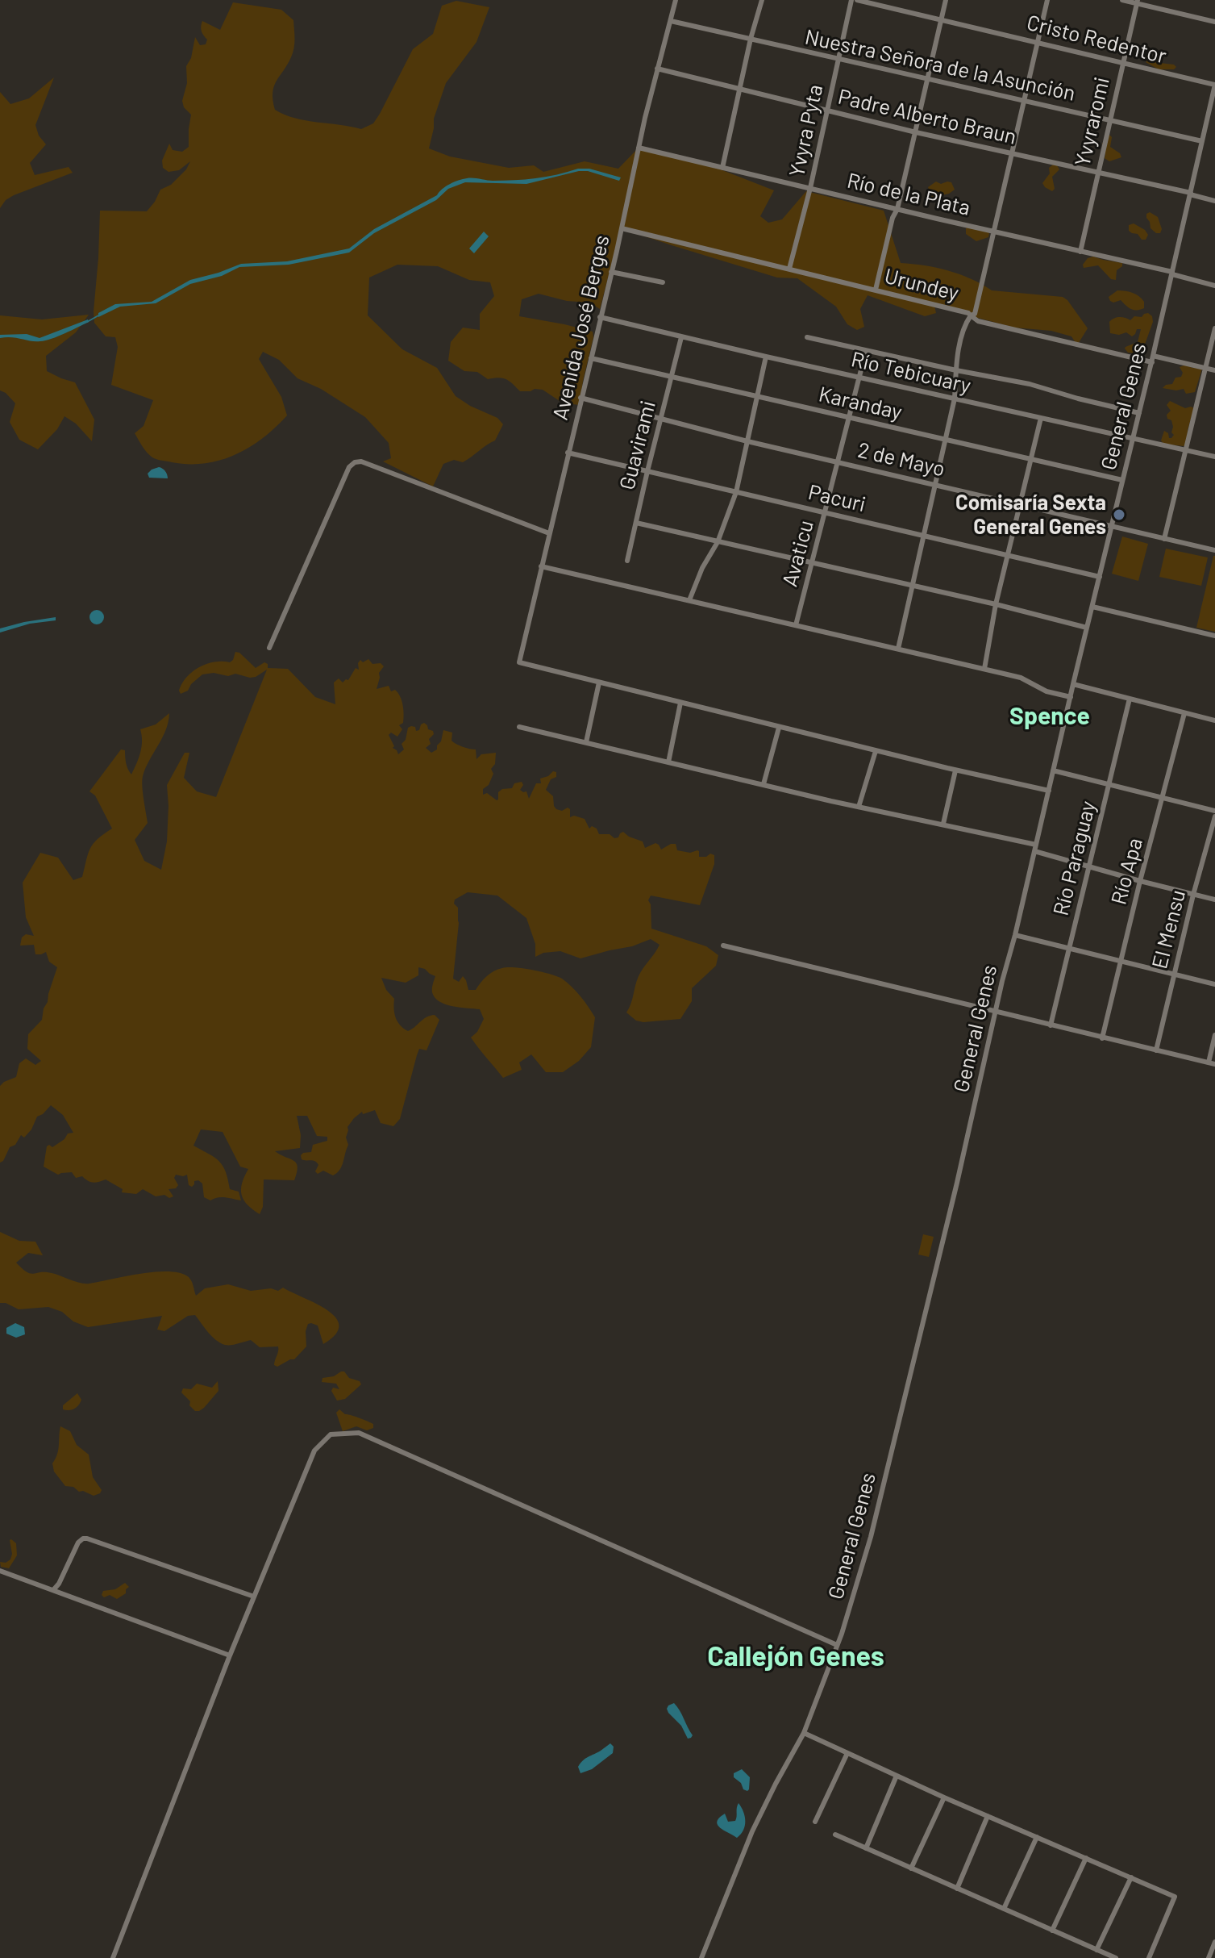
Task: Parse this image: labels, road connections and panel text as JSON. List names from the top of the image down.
{
  "streets": {
    "street": [
      "Cristo Redentor",
      "Nuestra Señora de la Asunción",
      "Padre Alberto Braun",
      "Yvyraromi",
      "Yvyra Pyta",
      "Río de la Plata",
      "Urundey",
      "Avenida José Berges",
      "Río Tebicuary",
      "Karanday",
      "General Genes",
      "Guavirami",
      "2 de Mayo",
      "Pacuri",
      "Avaticu",
      "Río Paraguay",
      "Río Apa",
      "El Mensu"
    ]
  },
  "crossings": [
    ["Cristo Redentor", "Yvyraromi"],
    ["Cristo Redentor", "Urundey"],
    ["Cristo Redentor", "General Genes"],
    ["Nuestra Señora de la Asunción", "Yvyraromi"],
    ["Nuestra Señora de la Asunción", "Yvyra Pyta"],
    ["Nuestra Señora de la Asunción", "Urundey"],
    ["Nuestra Señora de la Asunción", "Avenida José Berges"],
    ["Nuestra Señora de la Asunción", "General Genes"],
    ["Padre Alberto Braun", "Yvyraromi"],
    ["Padre Alberto Braun", "Yvyra Pyta"],
    ["Padre Alberto Braun", "Urundey"],
    ["Padre Alberto Braun", "Avenida José Berges"],
    ["Padre Alberto Braun", "General Genes"],
    ["Yvyraromi", "Río de la Plata"],
    ["Yvyra Pyta", "Río de la Plata"],
    ["Yvyra Pyta", "Urundey"],
    ["Río de la Plata", "Urundey"],
    ["Río de la Plata", "Avenida José Berges"],
    ["Río de la Plata", "General Genes"],
    ["Urundey", "Avenida José Berges"],
    ["Urundey", "Río Tebicuary"],
    ["Urundey", "Karanday"],
    ["Urundey", "2 de Mayo"],
    ["Urundey", "Pacuri"],
    ["Avenida José Berges", "Río Tebicuary"],
    ["Avenida José Berges", "Karanday"],
    ["Avenida José Berges", "2 de Mayo"],
    ["Avenida José Berges", "Pacuri"],
    ["Río Tebicuary", "General Genes"],
    ["Río Tebicuary", "Guavirami"],
    ["Río Tebicuary", "Avaticu"],
    ["Karanday", "General Genes"],
    ["Karanday", "Guavirami"],
    ["Karanday", "Avaticu"],
    ["General Genes", "2 de Mayo"],
    ["General Genes", "Pacuri"],
    ["Guavirami", "2 de Mayo"],
    ["Guavirami", "Pacuri"],
    ["2 de Mayo", "Avaticu"],
    ["Pacuri", "Avaticu"]
  ],
  "districts": ["Spence", "Callejón Genes"],
  "places": ["Comisaría Sexta General Genes"]
}
